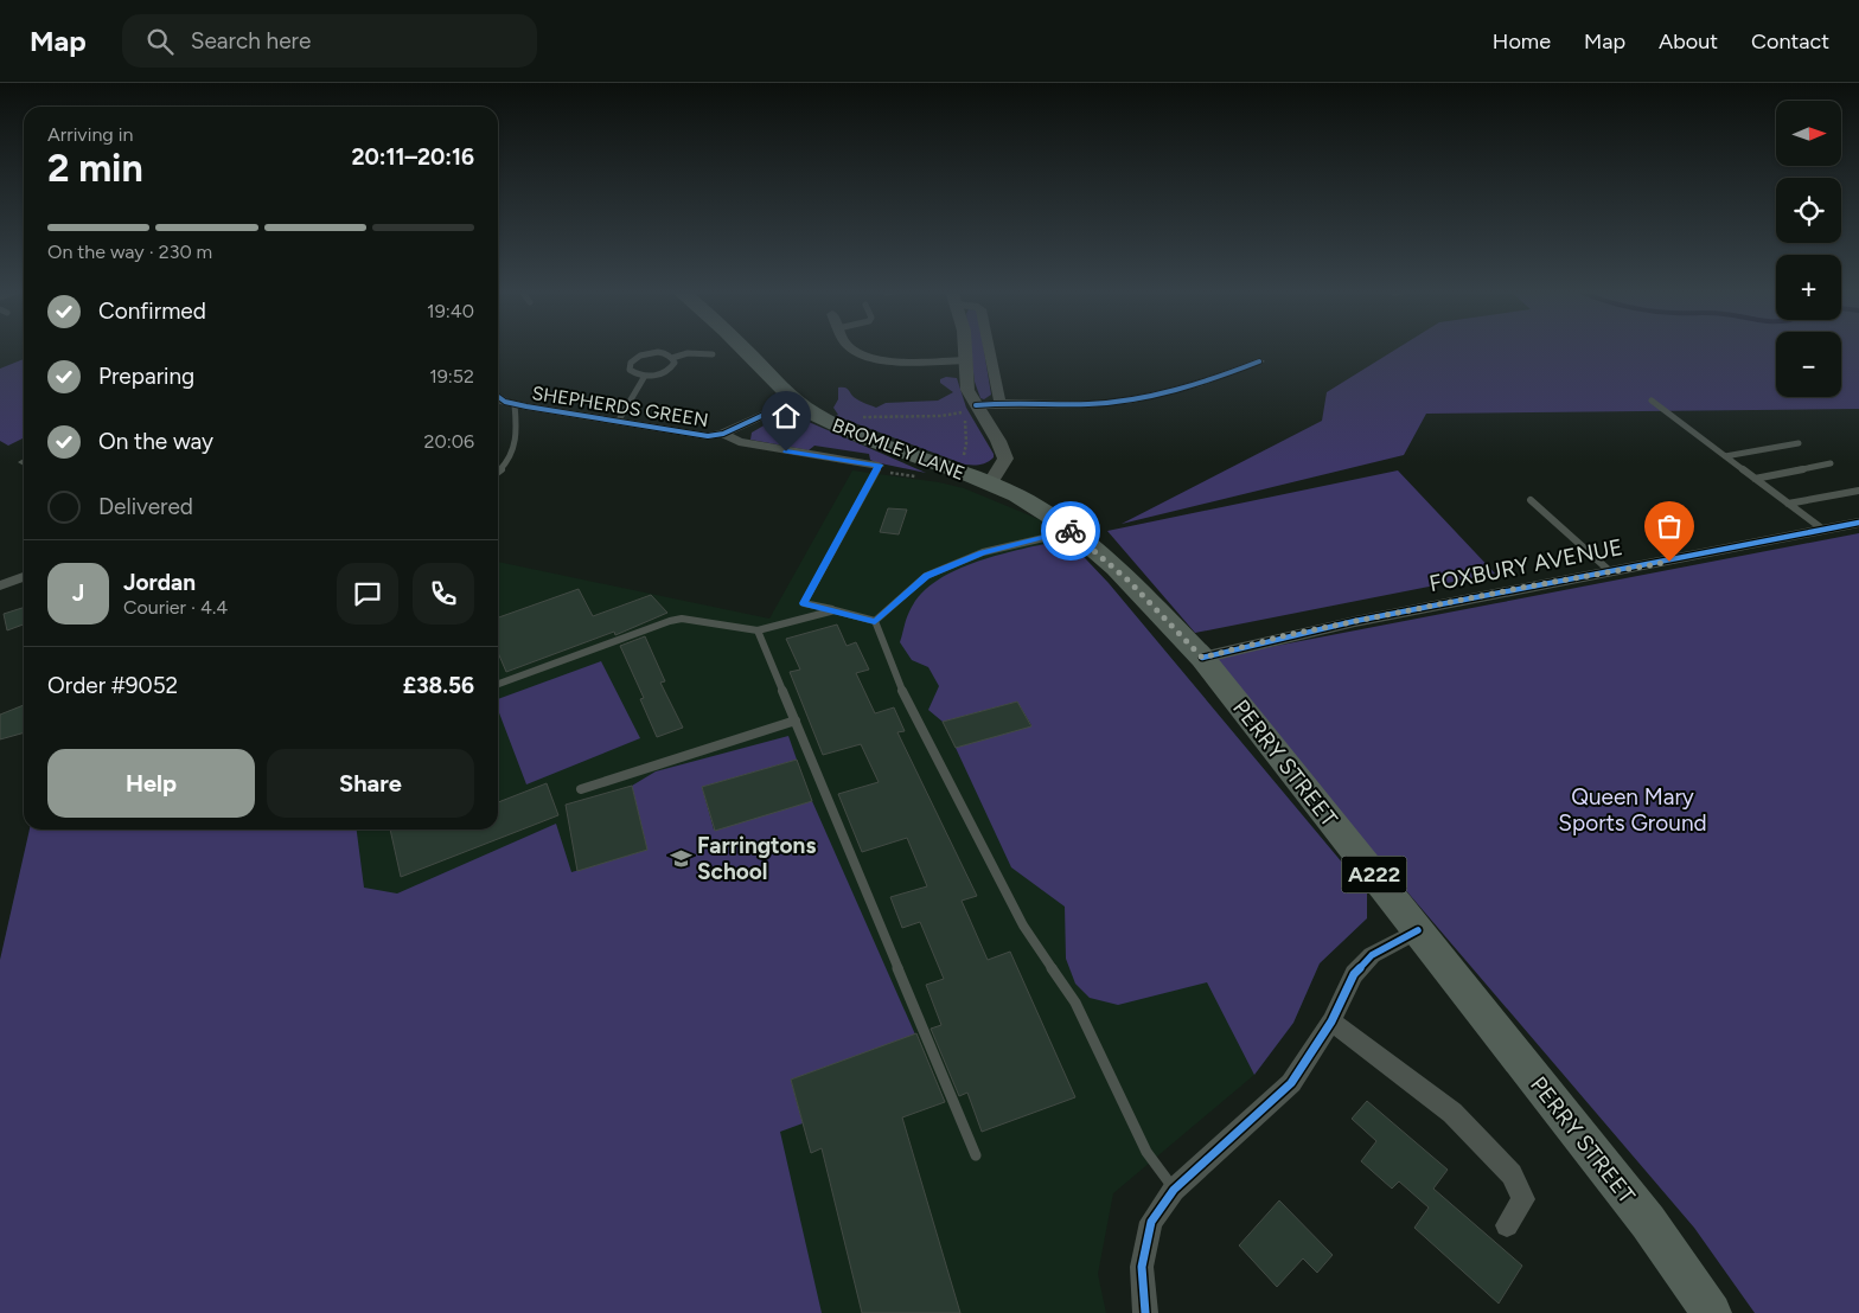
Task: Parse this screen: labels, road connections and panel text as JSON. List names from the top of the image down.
{
  "streets": {
    "main road": ["BROMLEY LANE", "PERRY STREET", "A222"],
    "street": ["SHEPHERDS GREEN", "FOXBURY AVENUE"]
  },
  "crossings": [
    ["SHEPHERDS GREEN", "BROMLEY LANE"],
    ["BROMLEY LANE", "PERRY STREET"],
    ["FOXBURY AVENUE", "PERRY STREET"]
  ],
  "parks": ["Queen Mary Sports Ground"],
  "places": {
    "school or university": ["Farringtons School"]
  },
  "north": "right",
  "page": {
    "header": "Map",
    "search": "Search here",
    "nav": [
      "Home",
      "Map",
      "About",
      "Contact"
    ],
    "map_buttons": ["+", "−"],
    "heading": ["2 min", "Arriving in", "20:11–20:16"],
    "panel": [
      "Jordan",
      "Courier · 4.4",
      "Order #9052",
      "£38.56"
    ],
    "bar": "On the way · 230 m",
    "list": [
      ["Confirmed", "19:40"],
      ["Preparing", "19:52"],
      ["On the way", "20:06"],
      "Delivered"
    ],
    "round": "J",
    "buttons": ["Help", "Share"]
  }
}
